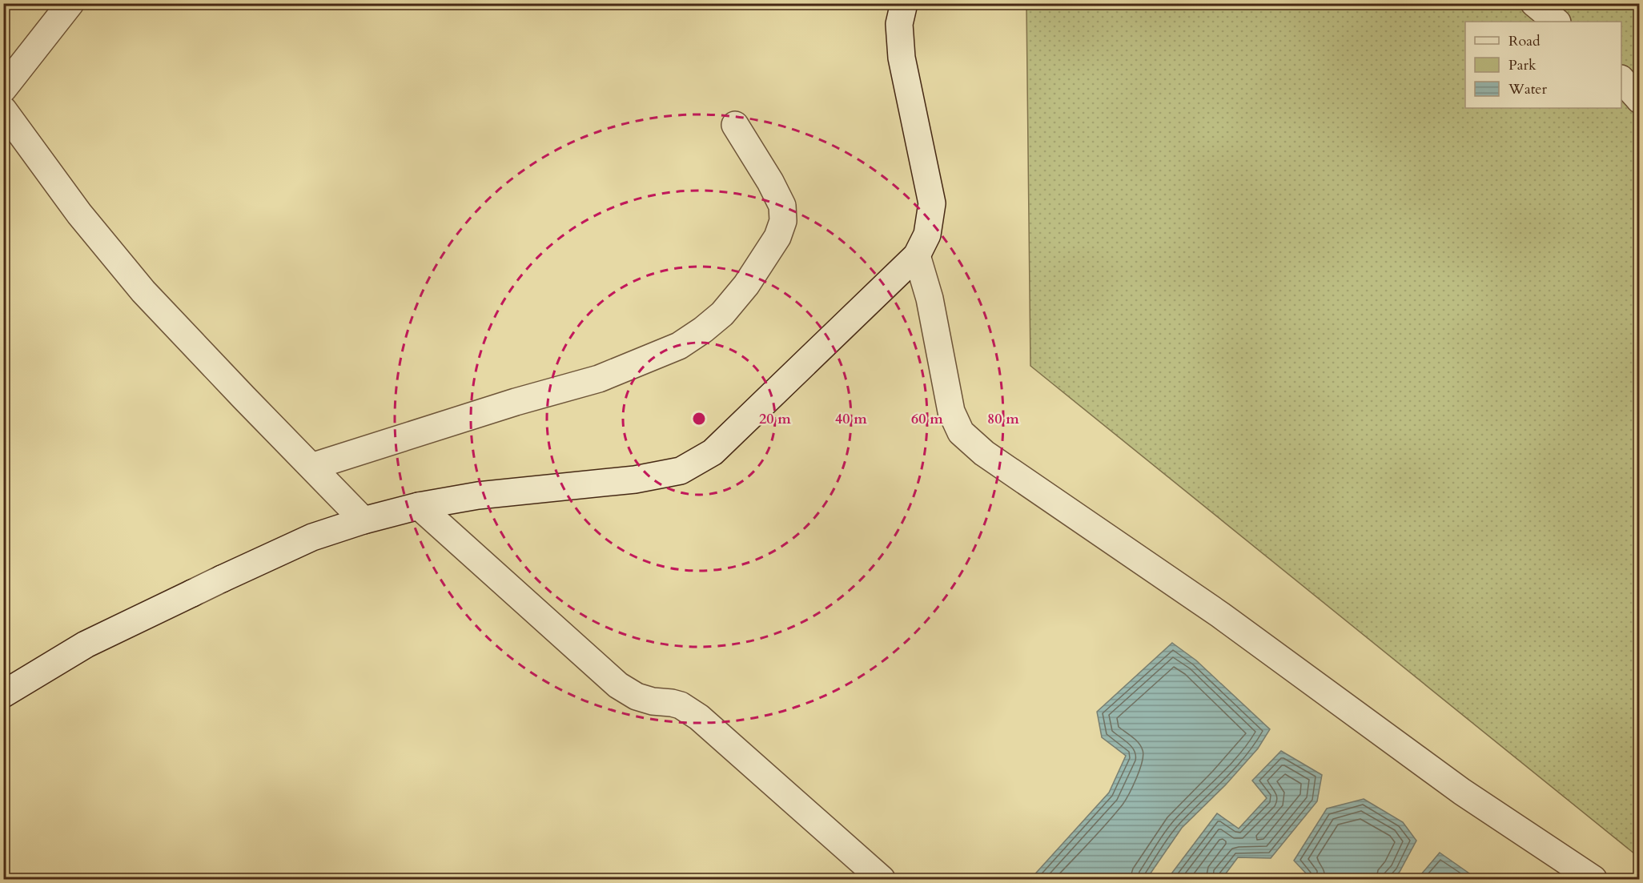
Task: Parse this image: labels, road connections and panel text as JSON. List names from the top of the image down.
{
  "legend": ["Road", "Park", "Water"],
  "rings": [
    "20 m",
    "40 m",
    "60 m",
    "80 m"
  ]
}
